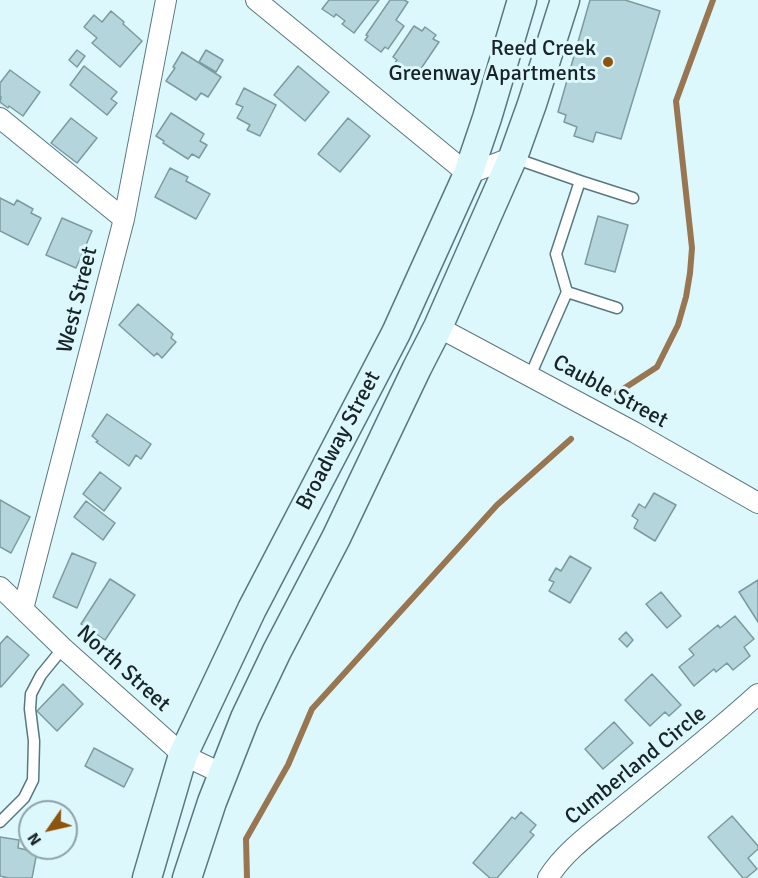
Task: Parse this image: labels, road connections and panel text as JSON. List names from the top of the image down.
{
  "streets": {
    "main road": ["Broadway Street"],
    "street": [
      "West Street",
      "Cauble Street",
      "North Street",
      "Cumberland Circle"
    ]
  },
  "crossings": [
    ["West Street", "North Street"],
    ["Cauble Street", "Broadway Street"],
    ["Broadway Street", "North Street"]
  ],
  "places": ["Reed Creek Greenway Apartments"],
  "north": "bottom left"
}
